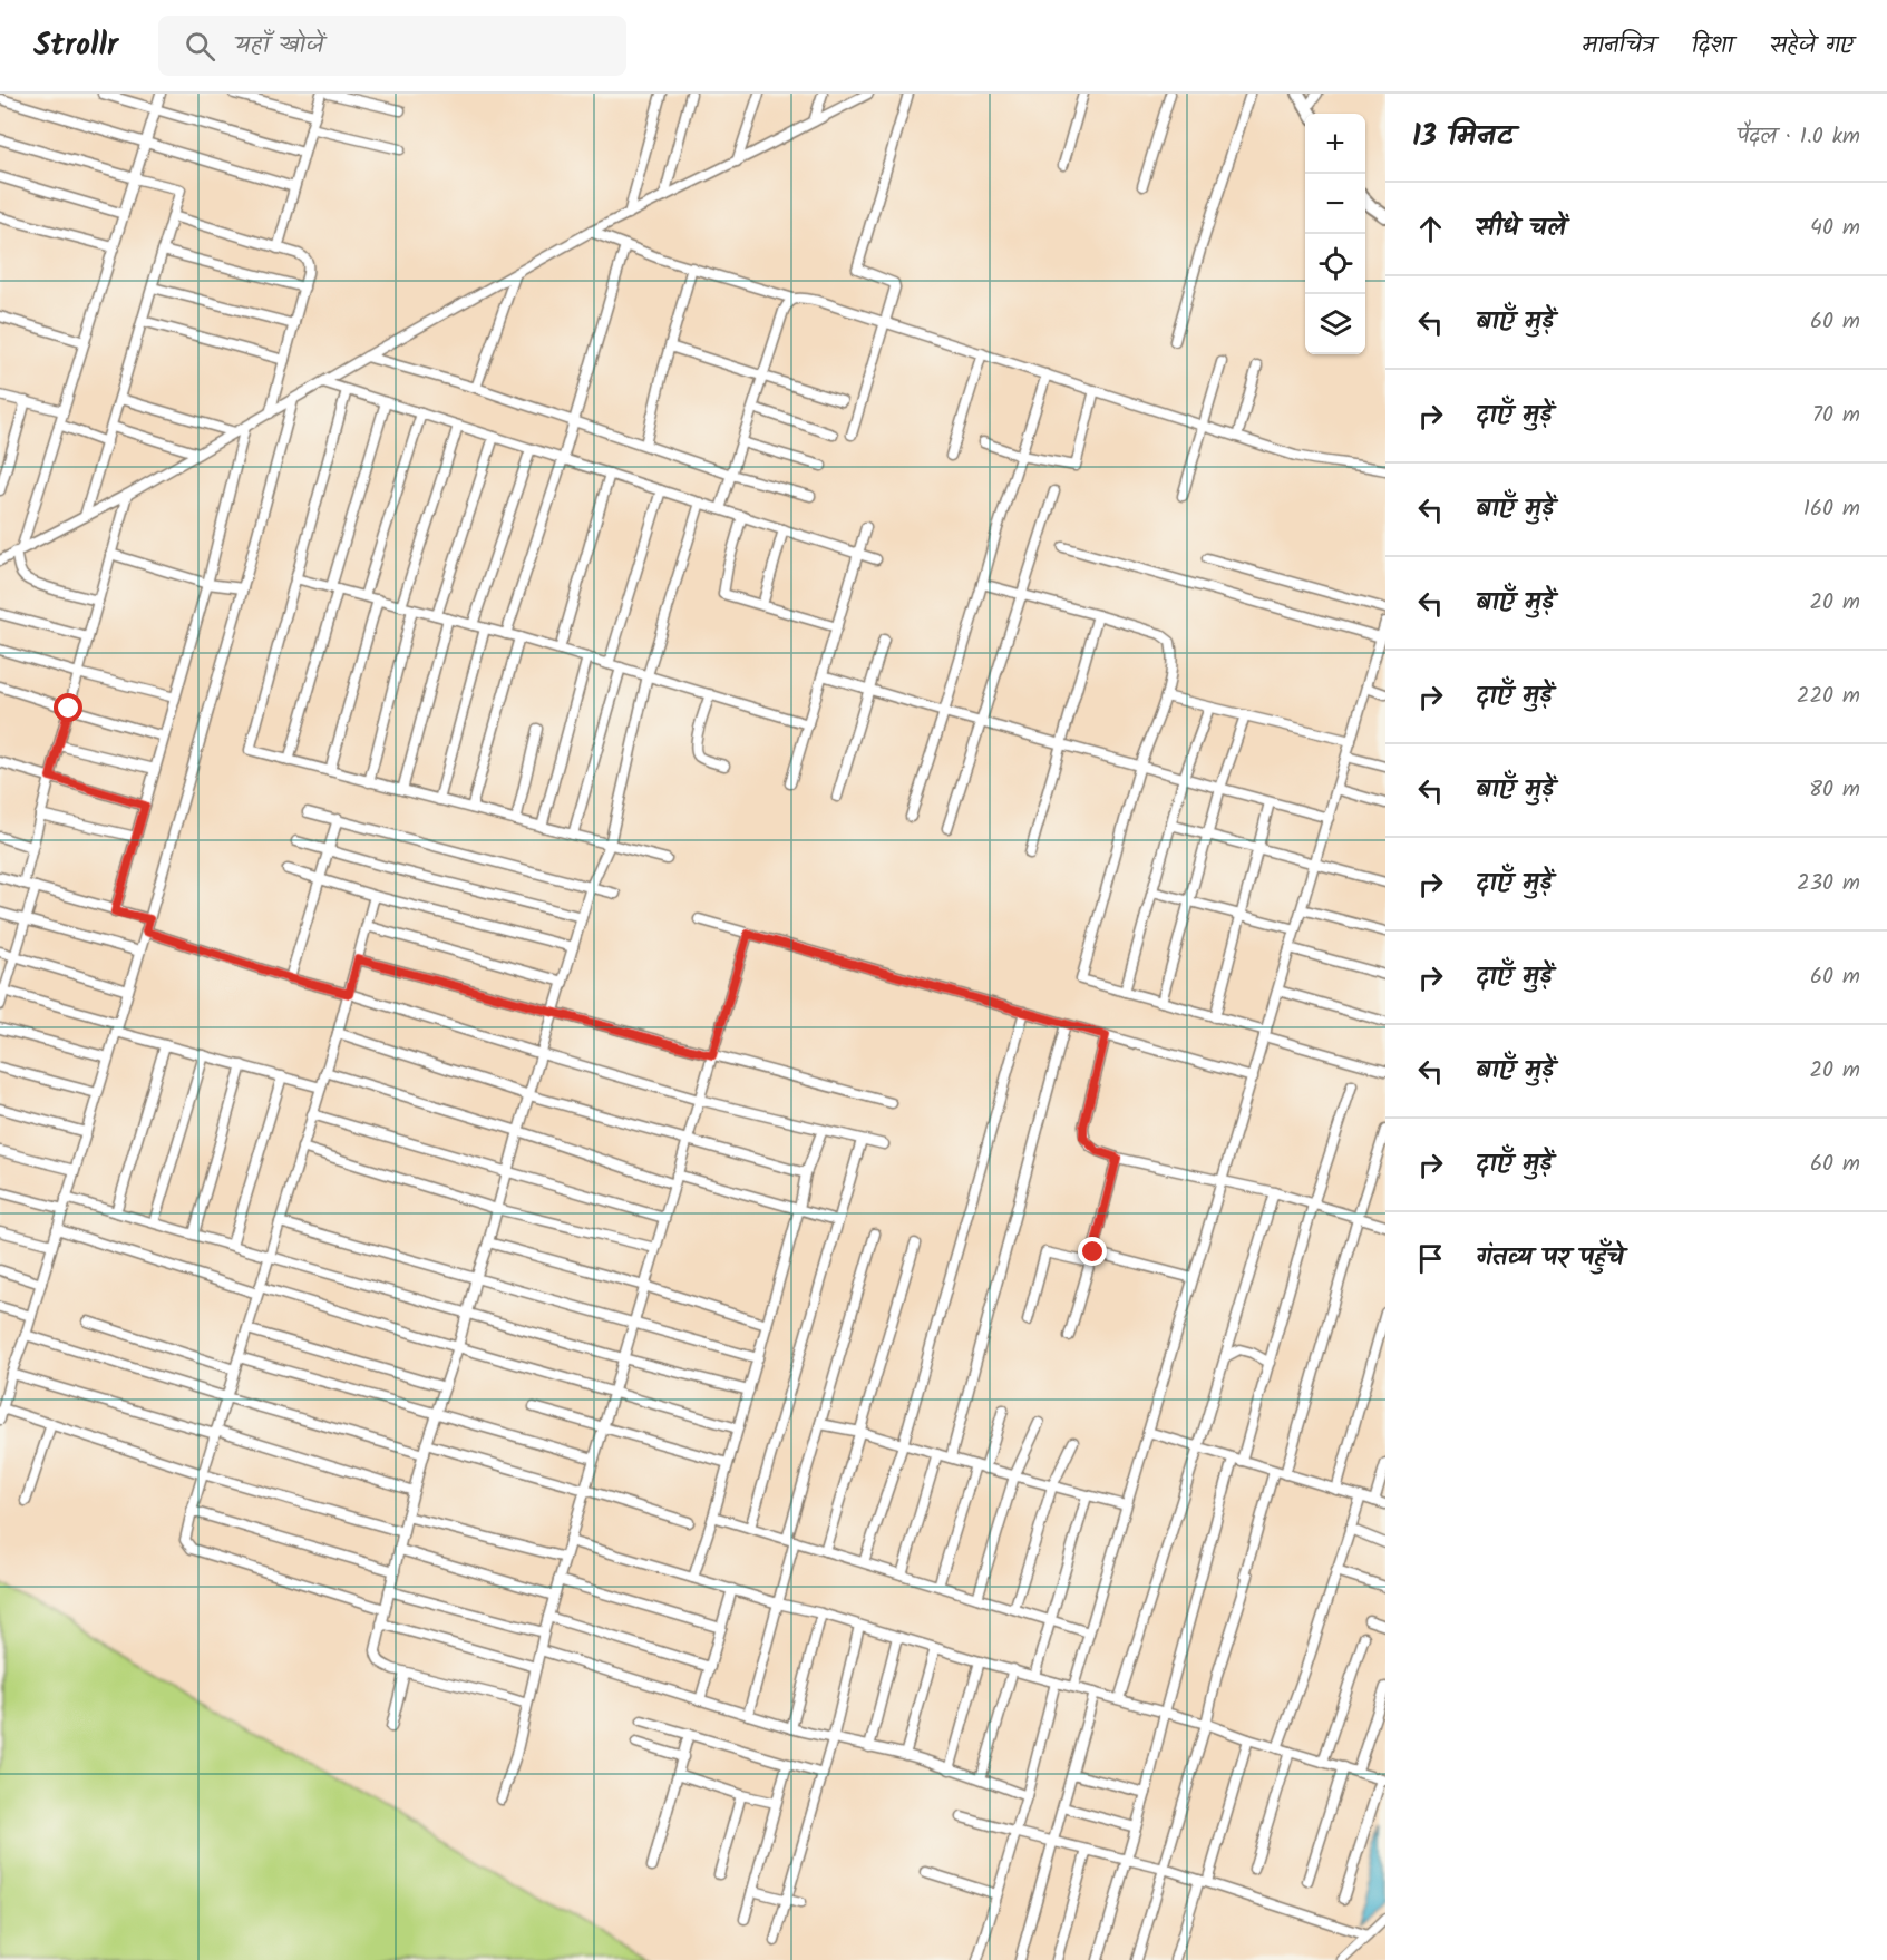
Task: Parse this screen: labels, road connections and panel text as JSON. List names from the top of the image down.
{
  "page": {
    "header": "Strollr",
    "search": "यहाँ खोजें",
    "nav": ["मानचित्र", "दिशा", "सहेजे गए"],
    "heading": ["13 मिनट", "पैदल · 1.0 km"],
    "map_buttons": ["+", "−"],
    "list": [
      ["सीधे चलें", "40 m"],
      ["बाएँ मुड़ें", "60 m"],
      ["दाएँ मुड़ें", "70 m"],
      ["बाएँ मुड़ें", "160 m"],
      ["बाएँ मुड़ें", "20 m"],
      ["दाएँ मुड़ें", "220 m"],
      ["बाएँ मुड़ें", "80 m"],
      ["दाएँ मुड़ें", "230 m"],
      ["दाएँ मुड़ें", "60 m"],
      ["बाएँ मुड़ें", "20 m"],
      ["दाएँ मुड़ें", "60 m"],
      "गंतव्य पर पहुँचे"
    ]
  }
}
